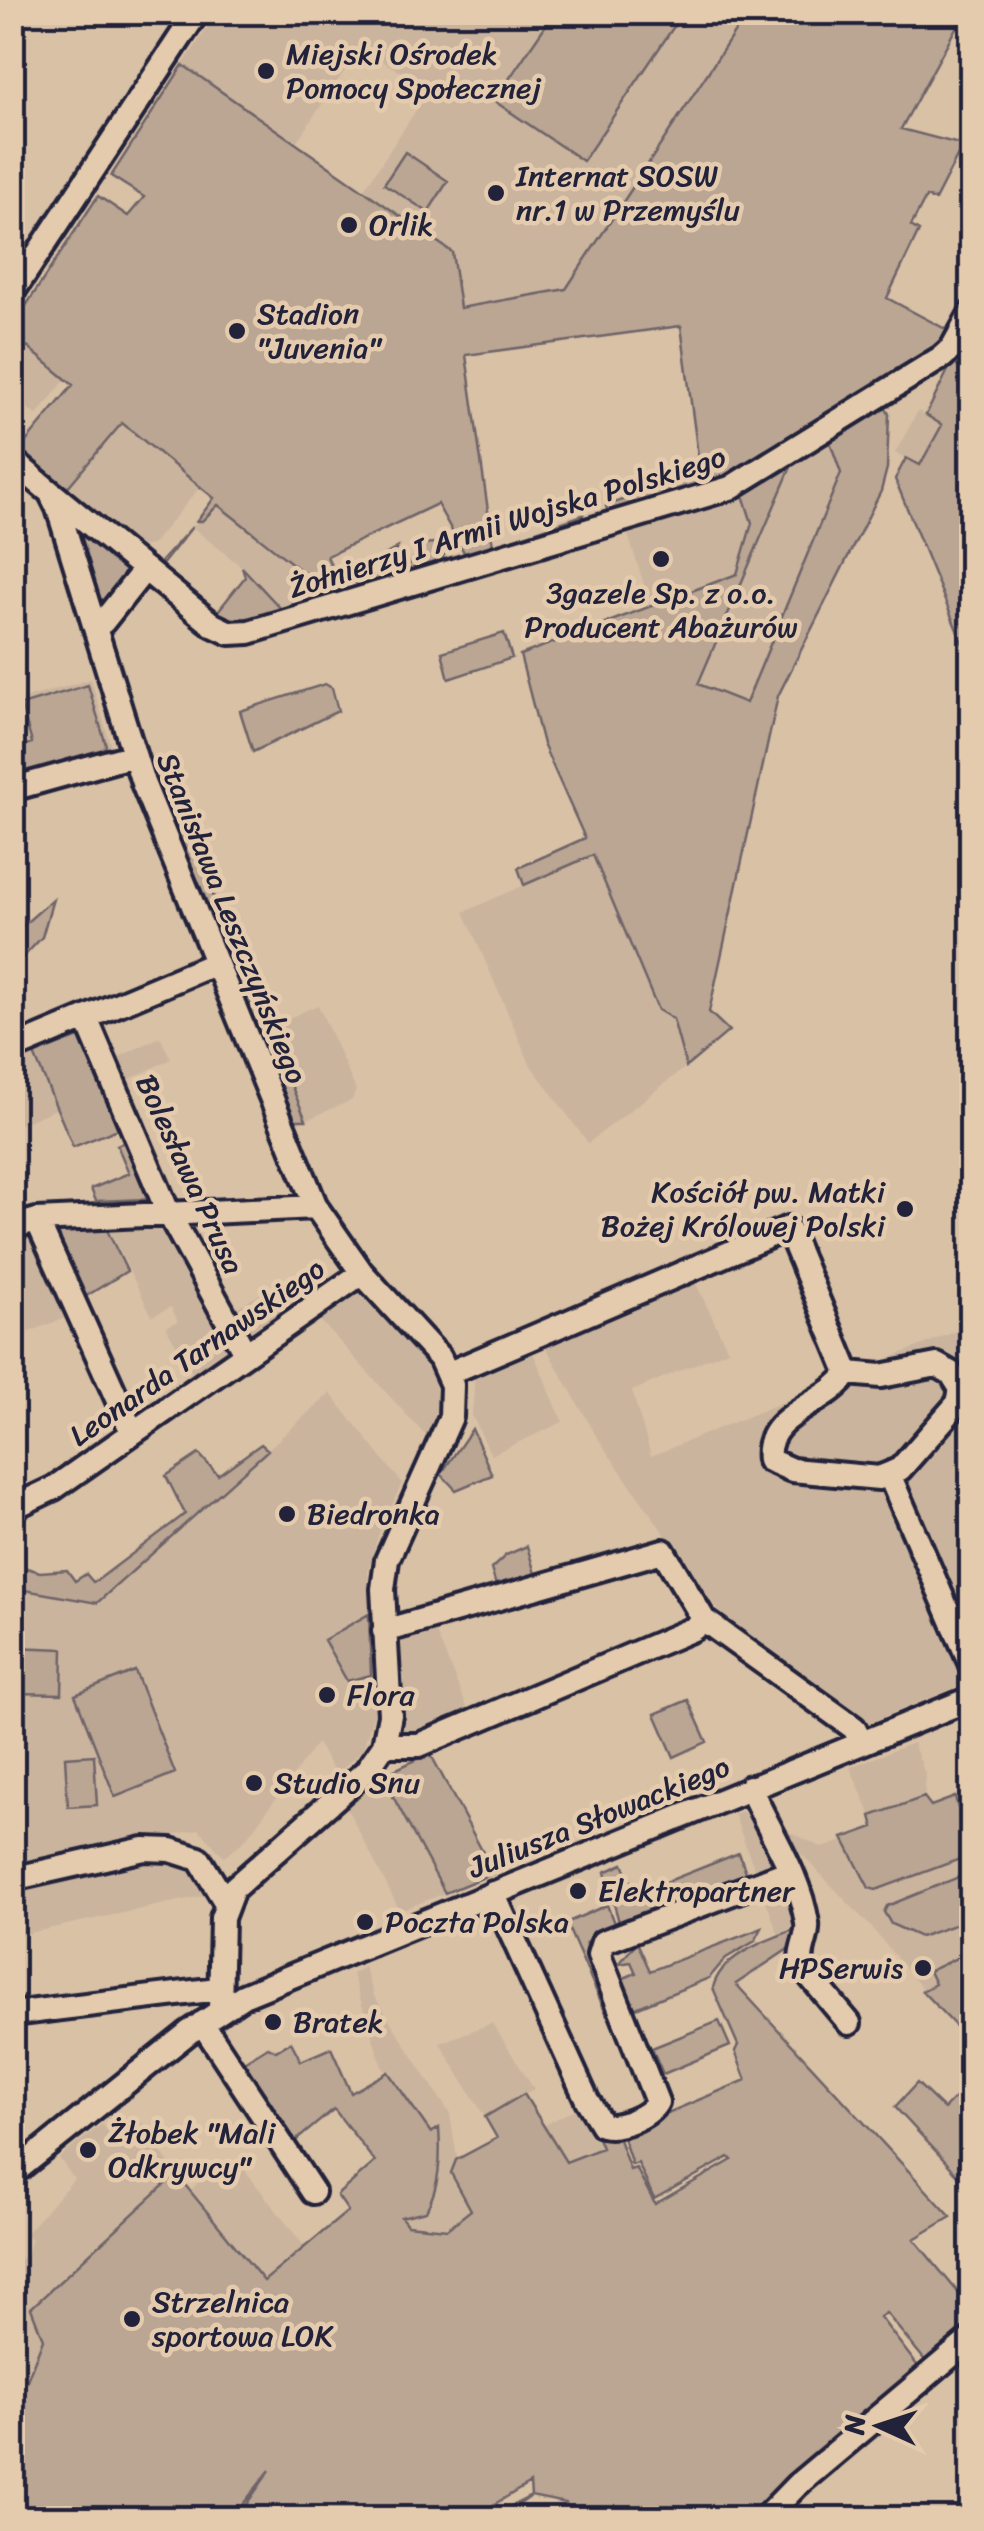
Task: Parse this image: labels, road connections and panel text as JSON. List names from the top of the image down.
{
  "streets": {
    "street": [
      "Żołnierzy I Armii Wojska Polskiego",
      "Stanisława Leszczyńskiego",
      "Bolesława Prusa",
      "Leonarda Tarnawskiego",
      "Juliusza Słowackiego"
    ]
  },
  "crossings": [
    ["Żołnierzy I Armii Wojska Polskiego", "Stanisława Leszczyńskiego"],
    ["Stanisława Leszczyńskiego", "Leonarda Tarnawskiego"],
    ["Bolesława Prusa", "Leonarda Tarnawskiego"]
  ],
  "places": [
    "Miejski Ośrodek Pomocy Społecznej",
    "Internat SOSW nr.1 w Przemyślu",
    "Orlik",
    "Stadion \"Juvenia\"",
    "3gazele Sp. z o.o. Producent Abażurów",
    "Kościół pw. Matki Bożej Królowej Polski",
    "Biedronka",
    "Flora",
    "Studio Snu",
    "Elektropartner",
    "Poczta Polska",
    "HPSerwis",
    "Bratek",
    "Żłobek \"Mali Odkrywcy\"",
    "Strzelnica sportowa LOK"
  ],
  "north": "left"
}
